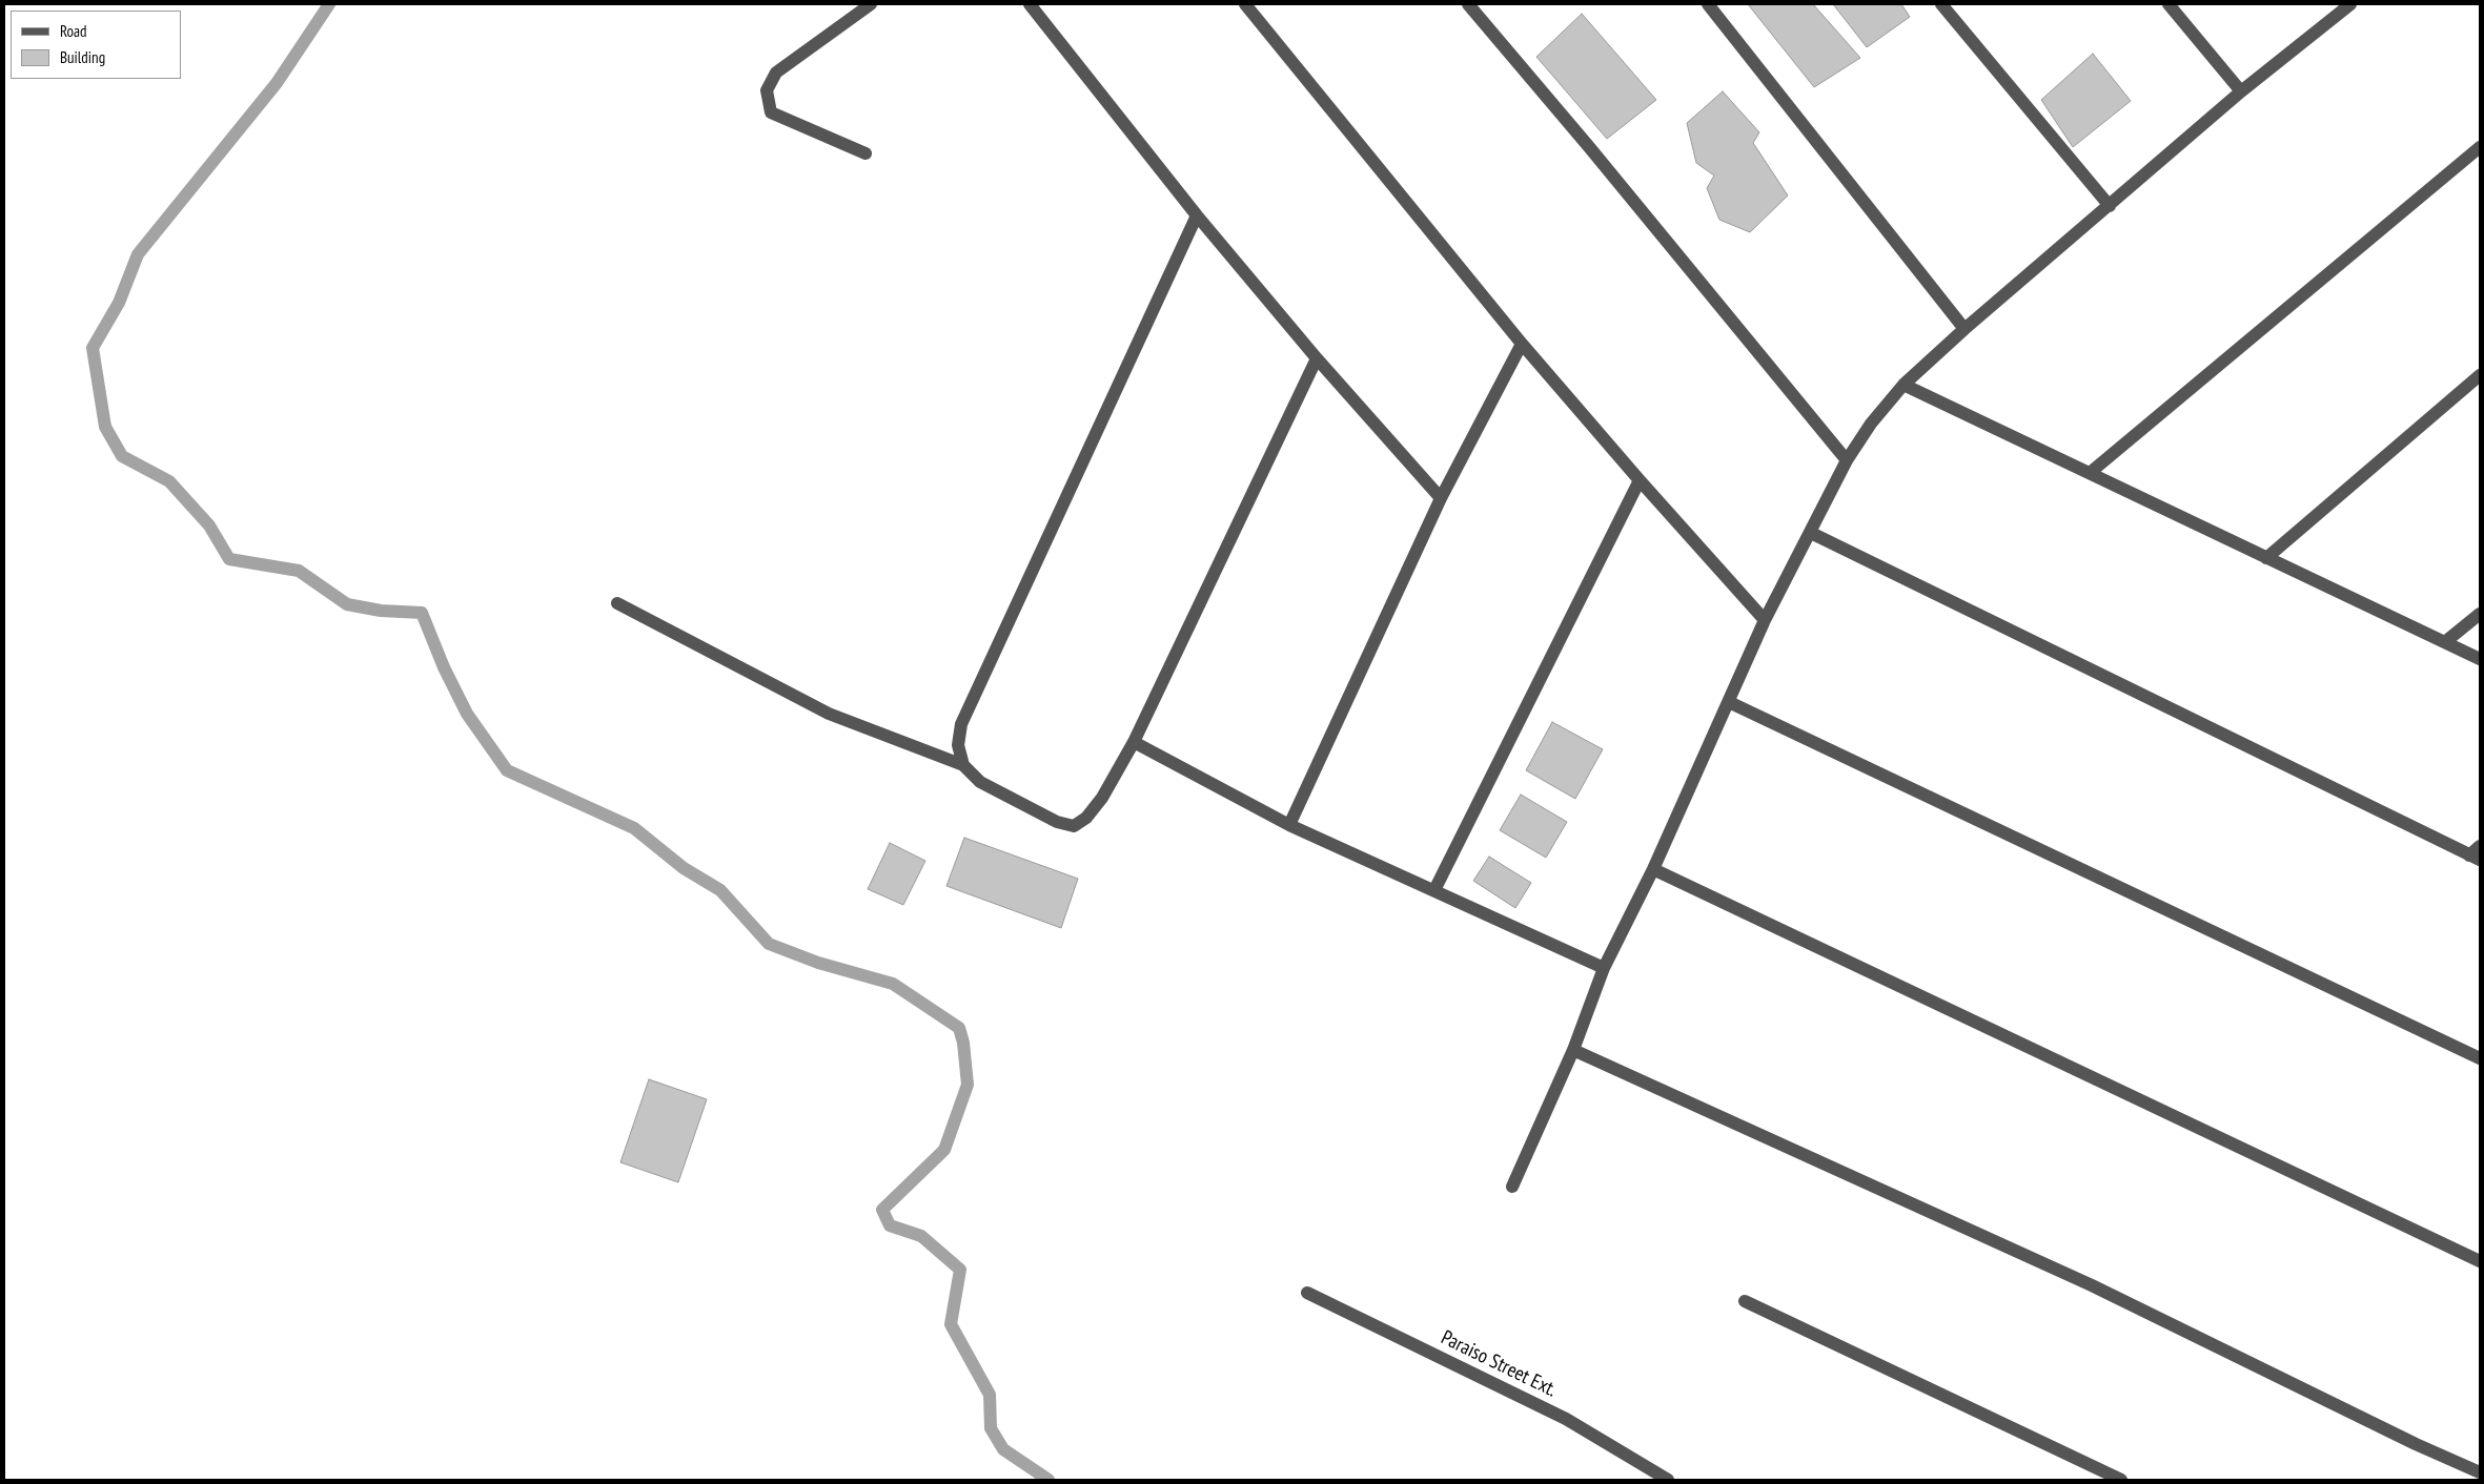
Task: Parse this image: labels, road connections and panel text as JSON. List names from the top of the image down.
{
  "streets": {
    "street": ["Paraiso Street Ext."]
  },
  "legend": ["Road", "Building"]
}
